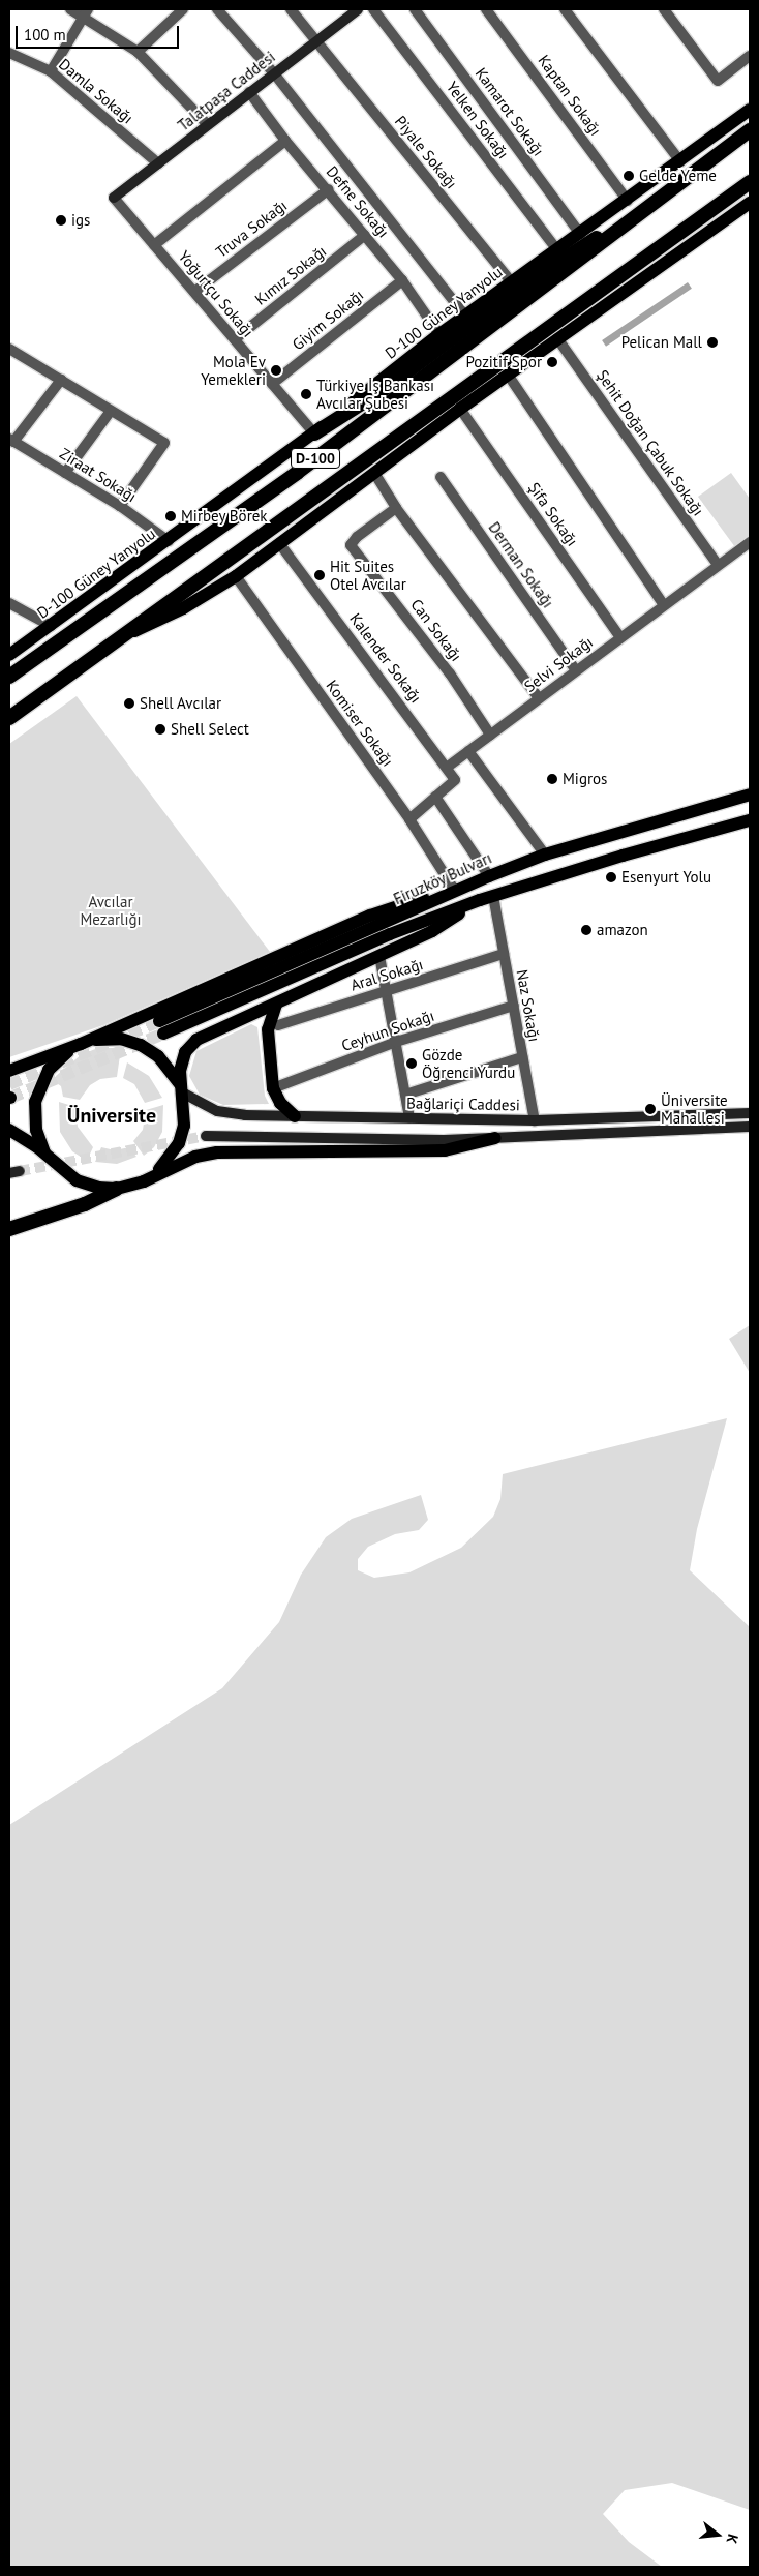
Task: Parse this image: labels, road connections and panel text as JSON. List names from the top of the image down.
{
  "streets": {
    "highway": ["D-100"],
    "main road": [
      "Talatpaşa Caddesi",
      "D-100 Güney Yanyolu",
      "Firuzköy Bulvarı",
      "Bağlariçi Caddesi"
    ],
    "street": [
      "Damla Sokağı",
      "Kaptan Sokağı",
      "Kamarot Sokağı",
      "Yelken Sokağı",
      "Piyale Sokağı",
      "Defne Sokağı",
      "Truva Sokağı",
      "Kımız Sokağı",
      "Yoğurtçu Sokağı",
      "Giyim Sokağı",
      "Şehit Doğan Çabuk Sokağı",
      "Ziraat Sokağı",
      "Şifa Sokağı",
      "Derman Sokağı",
      "Can Sokağı",
      "Kalender Sokağı",
      "Selvi Sokağı",
      "Komiser Sokağı",
      "Aral Sokağı",
      "Naz Sokağı",
      "Ceyhun Sokağı"
    ]
  },
  "crossings": [
    ["Damla Sokağı", "Talatpaşa Caddesi"],
    ["Talatpaşa Caddesi", "Piyale Sokağı"],
    ["Talatpaşa Caddesi", "Defne Sokağı"],
    ["Talatpaşa Caddesi", "Yoğurtçu Sokağı"],
    ["Kaptan Sokağı", "D-100 Güney Yanyolu"],
    ["Kamarot Sokağı", "D-100 Güney Yanyolu"],
    ["Yelken Sokağı", "D-100 Güney Yanyolu"],
    ["Piyale Sokağı", "D-100 Güney Yanyolu"],
    ["Defne Sokağı", "Truva Sokağı"],
    ["Defne Sokağı", "Kımız Sokağı"],
    ["Defne Sokağı", "D-100 Güney Yanyolu"],
    ["Defne Sokağı", "Giyim Sokağı"],
    ["Truva Sokağı", "Yoğurtçu Sokağı"],
    ["Kımız Sokağı", "Yoğurtçu Sokağı"],
    ["Yoğurtçu Sokağı", "D-100 Güney Yanyolu"],
    ["Yoğurtçu Sokağı", "Giyim Sokağı"],
    ["D-100 Güney Yanyolu", "Ziraat Sokağı"],
    ["Şehit Doğan Çabuk Sokağı", "Selvi Sokağı"],
    ["Şifa Sokağı", "Selvi Sokağı"],
    ["Derman Sokağı", "Selvi Sokağı"],
    ["Can Sokağı", "Selvi Sokağı"],
    ["Kalender Sokağı", "Selvi Sokağı"],
    ["Komiser Sokağı", "Firuzköy Bulvarı"],
    ["Firuzköy Bulvarı", "Naz Sokağı"],
    ["Aral Sokağı", "Naz Sokağı"],
    ["Naz Sokağı", "Ceyhun Sokağı"],
    ["Naz Sokağı", "Bağlariçi Caddesi"]
  ],
  "districts": ["Üniversite"],
  "parks": ["Avcılar Mezarlığı"],
  "places": [
    "Gelde Yeme",
    "igs",
    "Pelican Mall",
    "Pozitif Spor",
    "Mola Ev Yemekleri",
    "Türkiye İş Bankası Avcılar Şubesi",
    "Mirbey Börek",
    "Hit Suites Otel Avcılar",
    "Shell Avcılar",
    "Shell Select",
    "Migros",
    "Esenyurt Yolu",
    "amazon",
    "Gözde Öğrenci Yurdu",
    "Üniversite Mahallesi"
  ],
  "scale_bar": "100 m",
  "north": "right"
}
